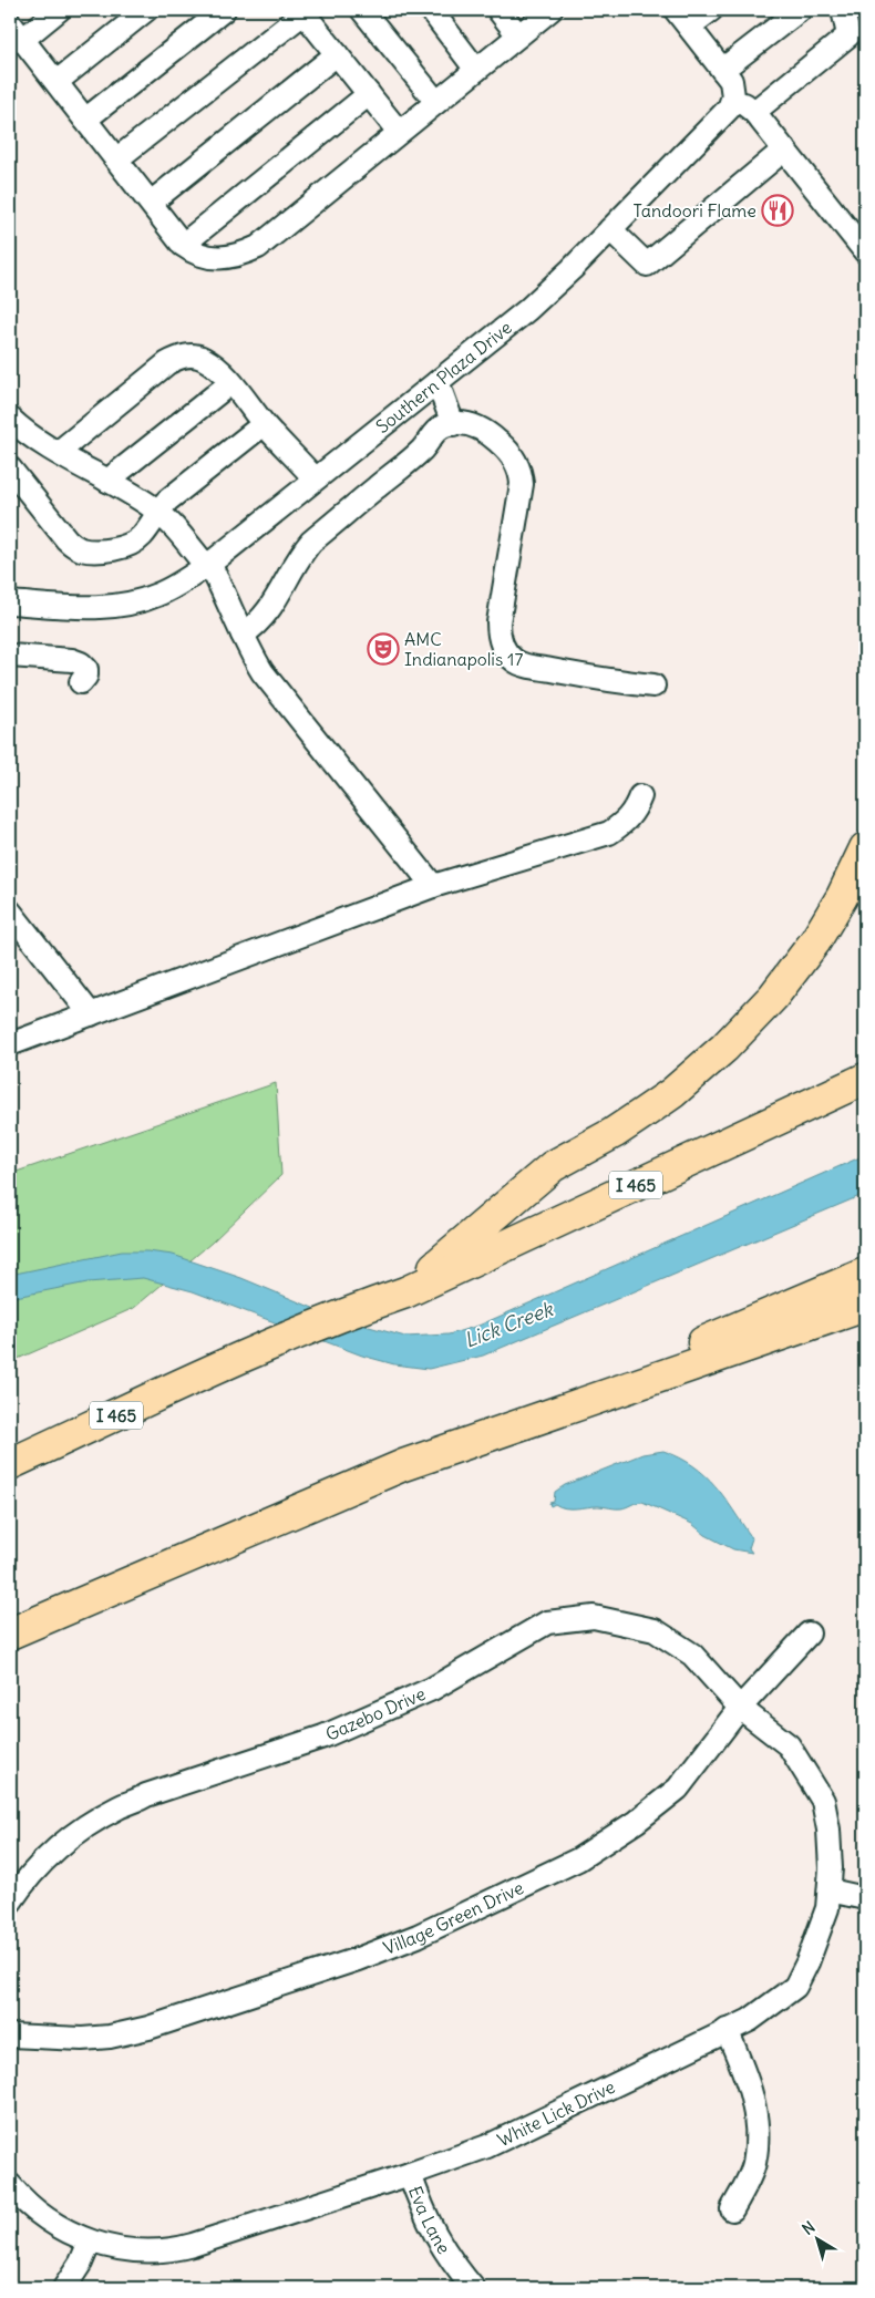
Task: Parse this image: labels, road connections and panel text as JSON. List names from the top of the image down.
{
  "streets": {
    "highway": ["I 465"],
    "street": [
      "Southern Plaza Drive",
      "Gazebo Drive",
      "Village Green Drive",
      "White Lick Drive",
      "Eva Lane"
    ]
  },
  "crossings": [
    ["Gazebo Drive", "Village Green Drive"],
    ["Gazebo Drive", "White Lick Drive"],
    ["Village Green Drive", "White Lick Drive"],
    ["White Lick Drive", "Eva Lane"]
  ],
  "water": ["Lick Creek"],
  "places": {
    "restaurant": ["Tandoori Flame"],
    "theatre": ["AMC Indianapolis 17"]
  },
  "north": "top left"
}
